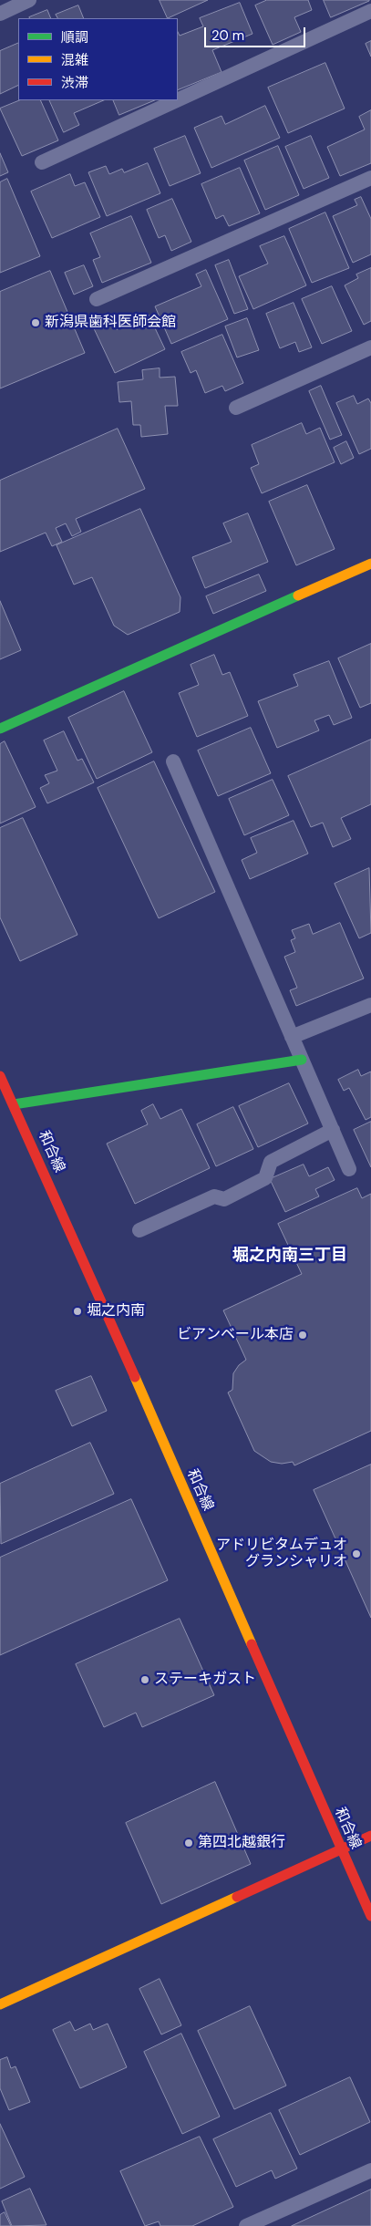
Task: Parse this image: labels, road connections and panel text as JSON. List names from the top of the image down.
{
  "streets": {
    "street": ["和合線"]
  },
  "districts": ["堀之内南三丁目"],
  "places": [
    "新潟県歯科医師会館",
    "堀之内南",
    "ビアンベール本店",
    "アドリビタムデュオ グランシャリオ",
    "ステーキガスト",
    "第四北越銀行"
  ],
  "legend": ["順調", "混雑", "渋滞"],
  "scale_bar": "20 m"
}
